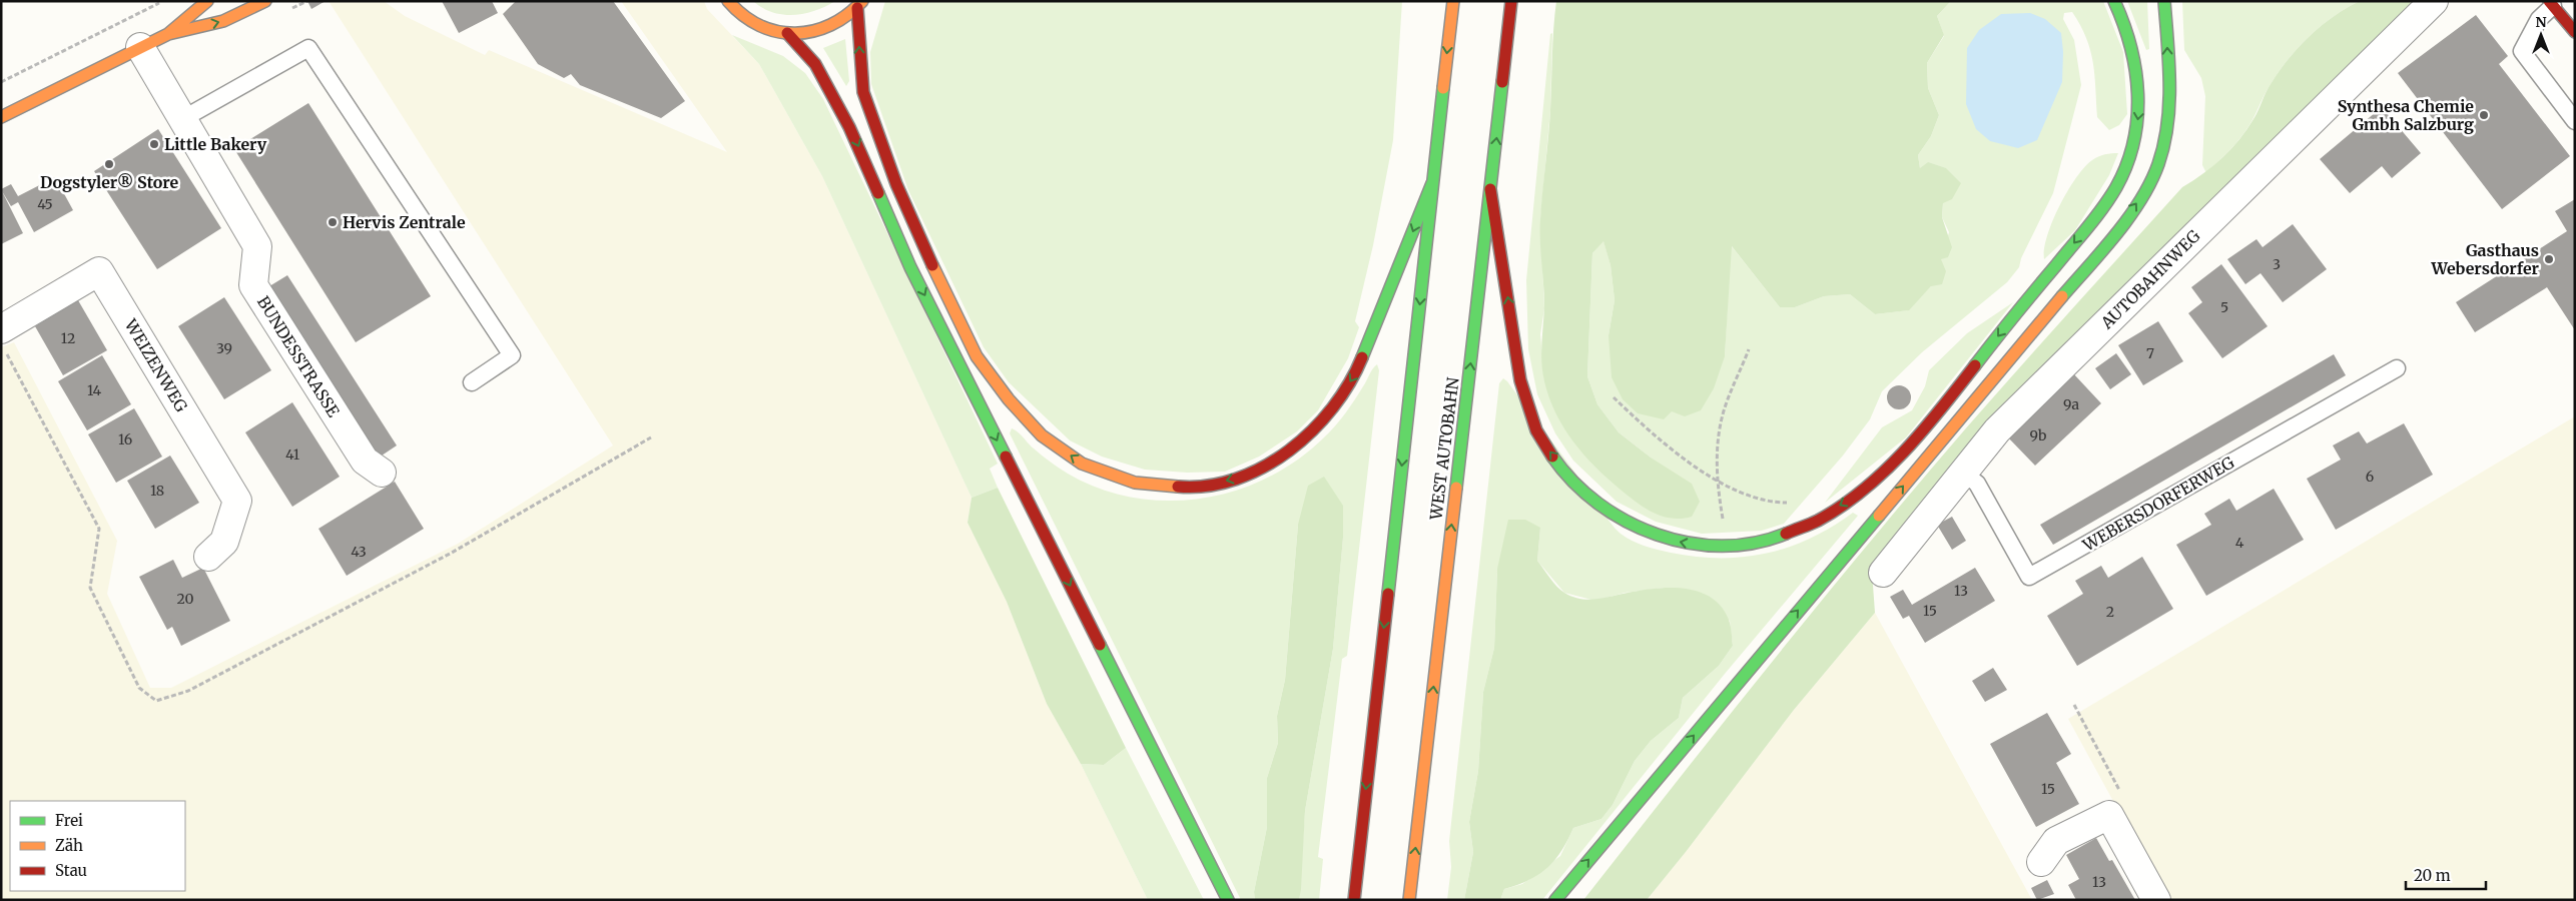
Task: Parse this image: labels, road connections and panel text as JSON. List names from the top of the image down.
{
  "streets": {
    "main road": ["WEST AUTOBAHN"],
    "street": ["AUTOBAHNWEG", "BUNDESSTRASSE", "WEIZENWEG"],
    "lane": ["WEBERSDORFERWEG"]
  },
  "crossings": [
    ["AUTOBAHNWEG", "WEBERSDORFERWEG"]
  ],
  "places": [
    "Synthesa Chemie Gmbh Salzburg",
    "Little Bakery",
    "Dogstyler® Store",
    "Hervis Zentrale",
    "Gasthaus Webersdorfer"
  ],
  "house_numbers": [
    "45",
    "3",
    "5",
    "12",
    "39",
    "7",
    "14",
    "9a",
    "9b",
    "16",
    "41",
    "6",
    "18",
    "4",
    "43",
    "13",
    "20",
    "15",
    "2",
    "15",
    "13"
  ],
  "legend": ["Frei", "Zäh", "Stau"],
  "scale_bar": "20 m",
  "north": "top"
}
